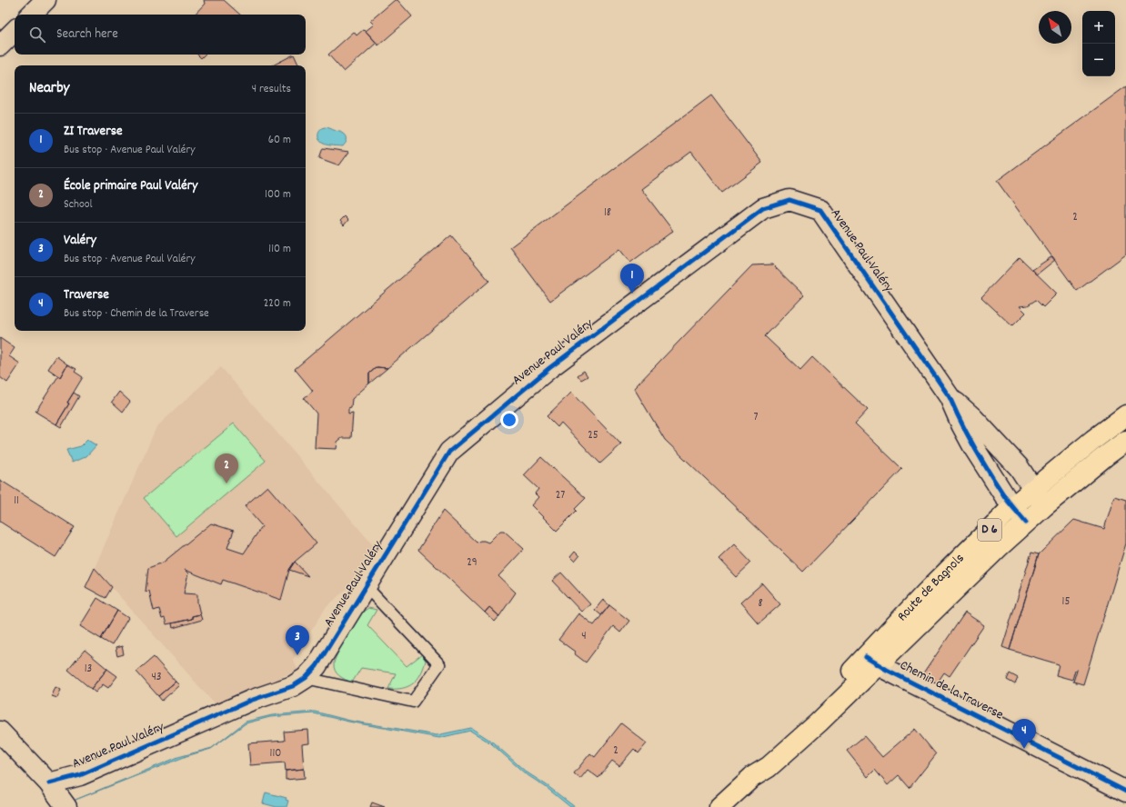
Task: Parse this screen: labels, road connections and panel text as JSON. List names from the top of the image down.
{
  "streets": {
    "main road": ["D 6", "Route de Bagnols"],
    "street": ["Avenue Paul Valéry", "Chemin de la Traverse"]
  },
  "crossings": [
    ["Avenue Paul Valéry", "Route de Bagnols"],
    ["Route de Bagnols", "Chemin de la Traverse"]
  ],
  "house_numbers": [
    "18",
    "2",
    "7",
    "25",
    "27",
    "11",
    "29",
    "15",
    "8",
    "4",
    "13",
    "43",
    "2",
    "110"
  ],
  "north": "top left",
  "page": {
    "map_buttons": ["+", "−"],
    "search": "Search here",
    "heading": ["Nearby", "4 results"],
    "list": [
      {
        "mark": "1",
        "name": "ZI Traverse",
        "note": "Bus stop · Avenue Paul Valéry",
        "value": "60 m"
      },
      {
        "mark": "2",
        "name": "École primaire Paul Valéry",
        "note": "School",
        "value": "100 m"
      },
      {
        "mark": "3",
        "name": "Valéry",
        "note": "Bus stop · Avenue Paul Valéry",
        "value": "110 m"
      },
      {
        "mark": "4",
        "name": "Traverse",
        "note": "Bus stop · Chemin de la Traverse",
        "value": "220 m"
      }
    ],
    "pins": [
      "1",
      "2",
      "3",
      "4"
    ]
  }
}
